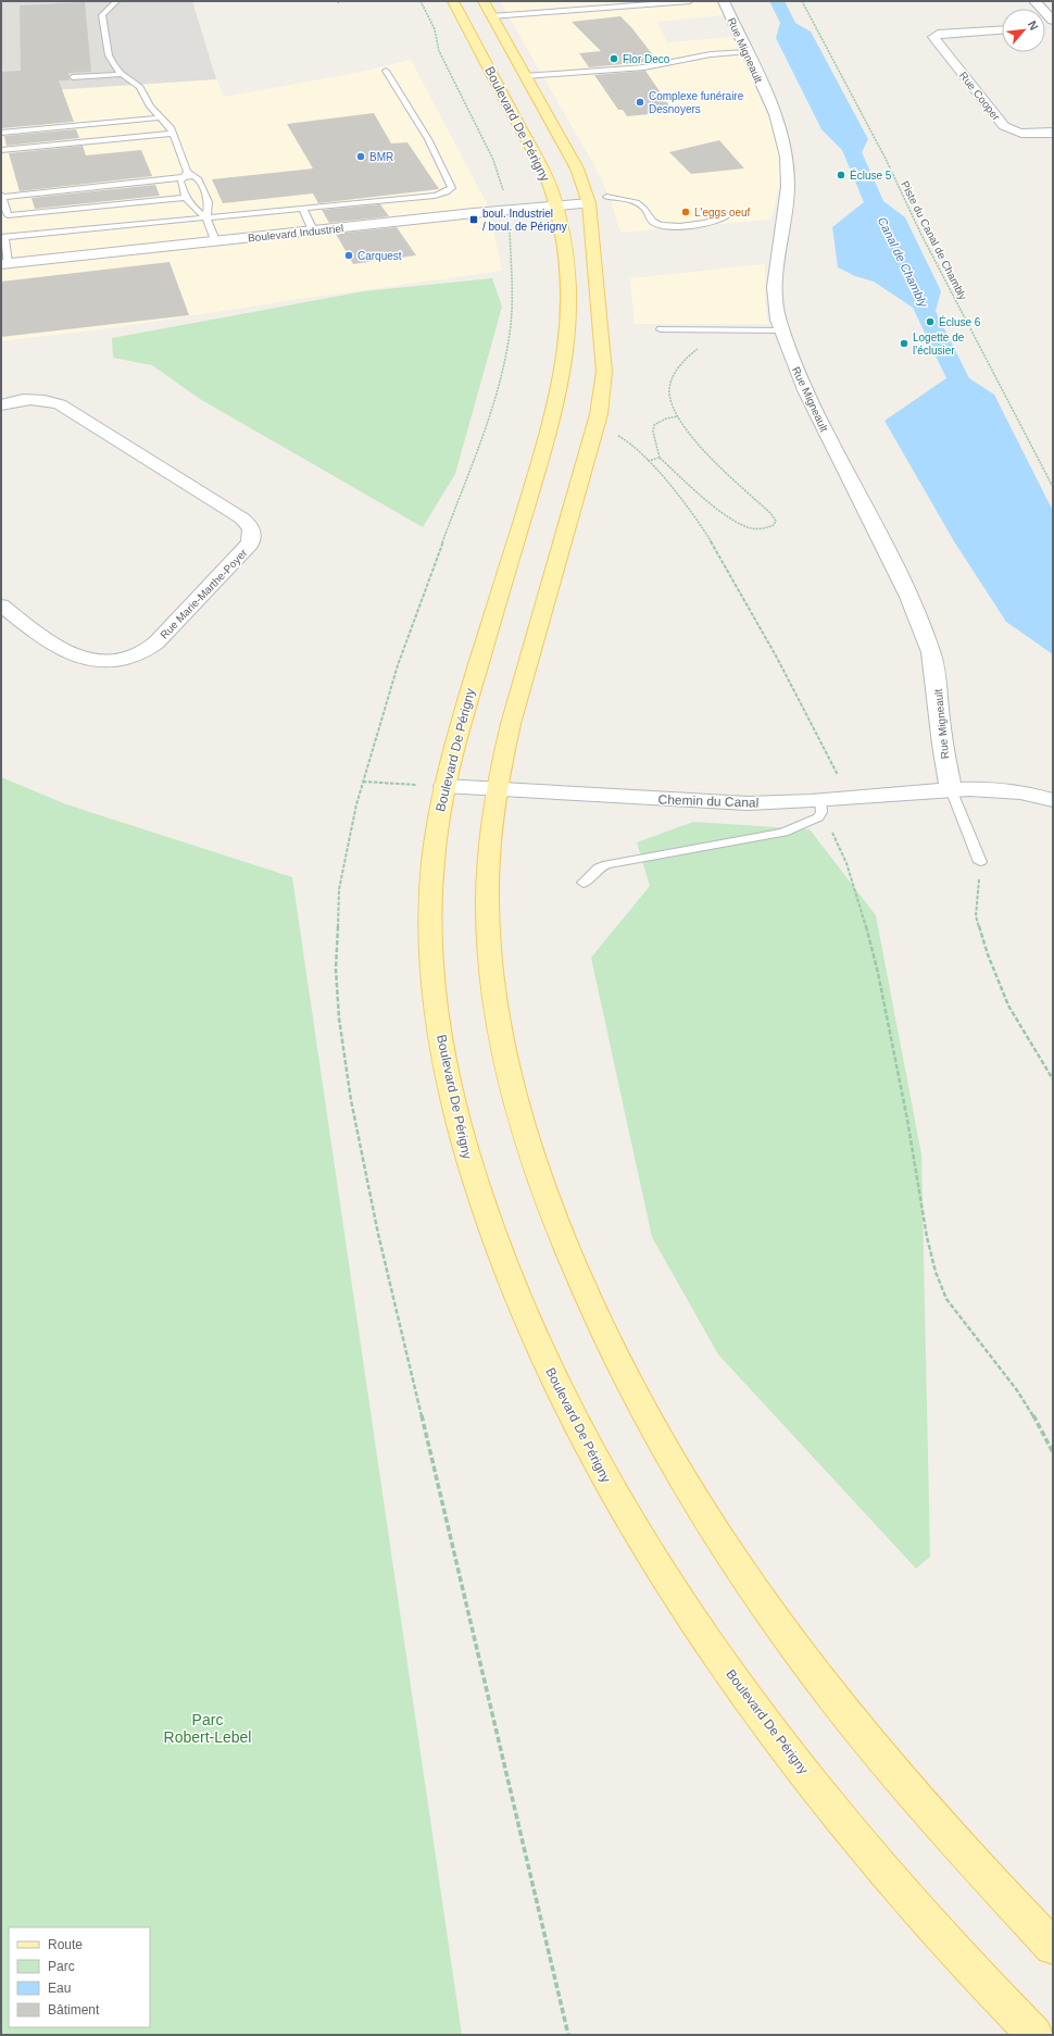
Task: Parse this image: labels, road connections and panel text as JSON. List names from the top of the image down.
{
  "streets": {
    "main road": ["Boulevard De Périgny"],
    "street": [
      "Rue Migneault",
      "Rue Cooper",
      "Boulevard Industriel",
      "Rue Marie-Marthe-Poyer",
      "Chemin du Canal"
    ],
    "path": ["Piste du Canal de Chambly"]
  },
  "crossings": [
    ["Rue Migneault", "Chemin du Canal"],
    ["Boulevard De Périgny", "Boulevard Industriel"],
    ["Boulevard De Périgny", "Chemin du Canal"]
  ],
  "water": ["Canal de Chambly"],
  "parks": ["Parc Robert-Lebel"],
  "places": {
    "other": [
      "Flor Deco",
      "Complexe funéraire Desnoyers",
      "BMR",
      "Écluse 5",
      "L'eggs oeuf",
      "Carquest",
      "Écluse 6",
      "Logette de l'éclusier"
    ],
    "transit": ["boul. Industriel / boul. de Périgny"]
  },
  "legend": [
    "Route",
    "Parc",
    "Eau",
    "Bâtiment"
  ],
  "north": "top right"
}
